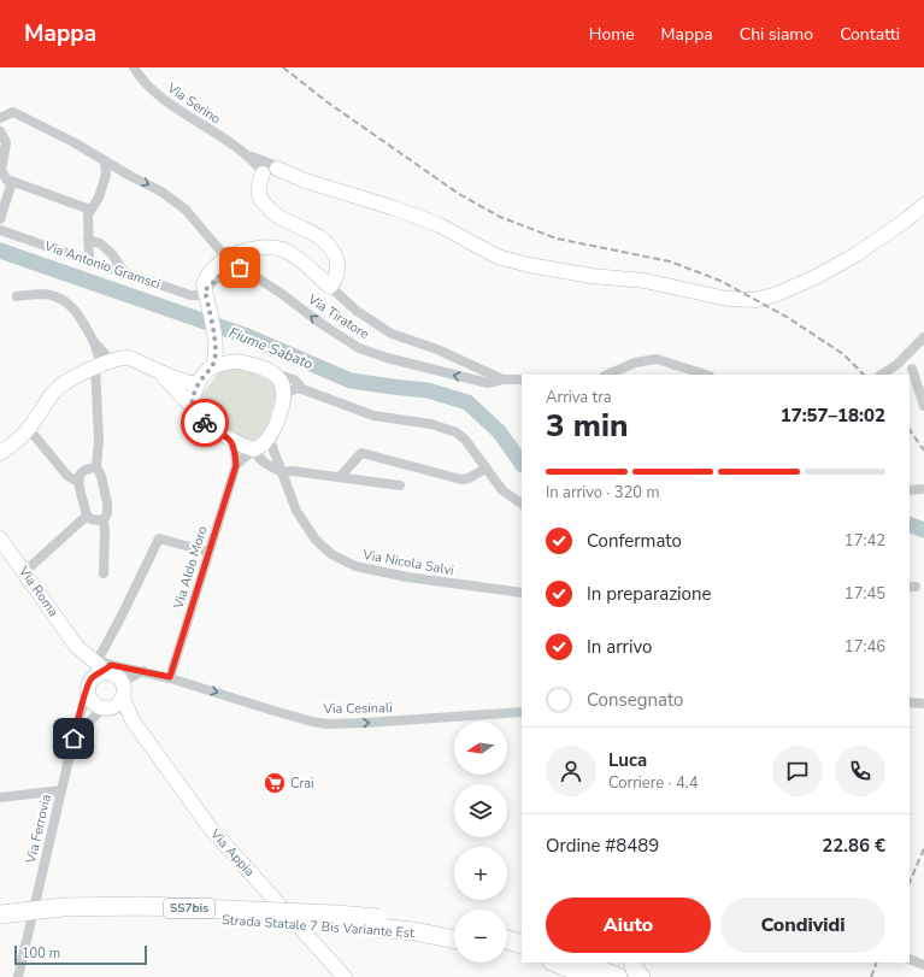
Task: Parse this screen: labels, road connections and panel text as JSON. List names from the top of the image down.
{
  "streets": {
    "highway": ["SS7bis", "Strada Statale 7 Bis Variante Est"],
    "street": [
      "Via Serino",
      "Via Antonio Gramsci",
      "Via Tiratore",
      "Via Nicola Salvi",
      "Via Aldo Moro",
      "Via Roma",
      "Via Cesinali",
      "Via Ferrovia",
      "Via Appia"
    ]
  },
  "crossings": [
    ["Via Antonio Gramsci", "Via Tiratore"],
    ["Via Aldo Moro", "Via Cesinali"],
    ["Via Roma", "Via Cesinali"],
    ["Via Roma", "Via Ferrovia"],
    ["Via Roma", "Via Appia"]
  ],
  "one_way": ["Via Cesinali"],
  "water": ["Fiume Sabato"],
  "places": {
    "supermarket": ["Crai"]
  },
  "scale_bar": "100 m",
  "north": "left",
  "page": {
    "header": "Mappa",
    "nav": [
      "Home",
      "Mappa",
      "Chi siamo",
      "Contatti"
    ],
    "heading": ["3 min", "Arriva tra", "17:57–18:02"],
    "panel": [
      "Luca",
      "Corriere · 4.4",
      "Ordine #8489",
      "22.86 €"
    ],
    "bar": "In arrivo · 320 m",
    "list": [
      ["Confermato", "17:42"],
      ["In preparazione", "17:45"],
      ["In arrivo", "17:46"],
      "Consegnato"
    ],
    "map_buttons": ["+", "−"],
    "buttons": ["Aiuto", "Condividi"],
    "scale": "100 m"
  }
}
